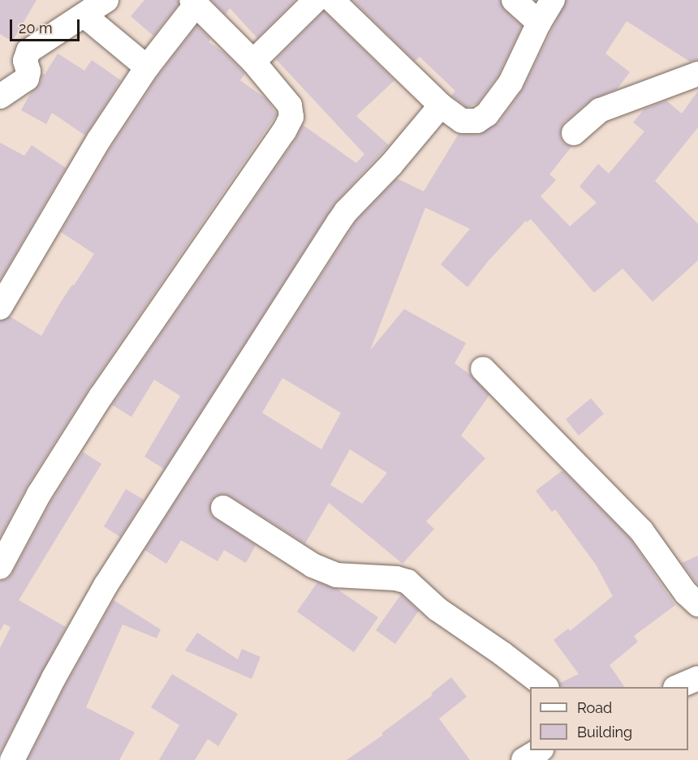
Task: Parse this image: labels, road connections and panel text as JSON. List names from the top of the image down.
{
  "legend": ["Road", "Building"],
  "scale_bar": "20 m"
}
